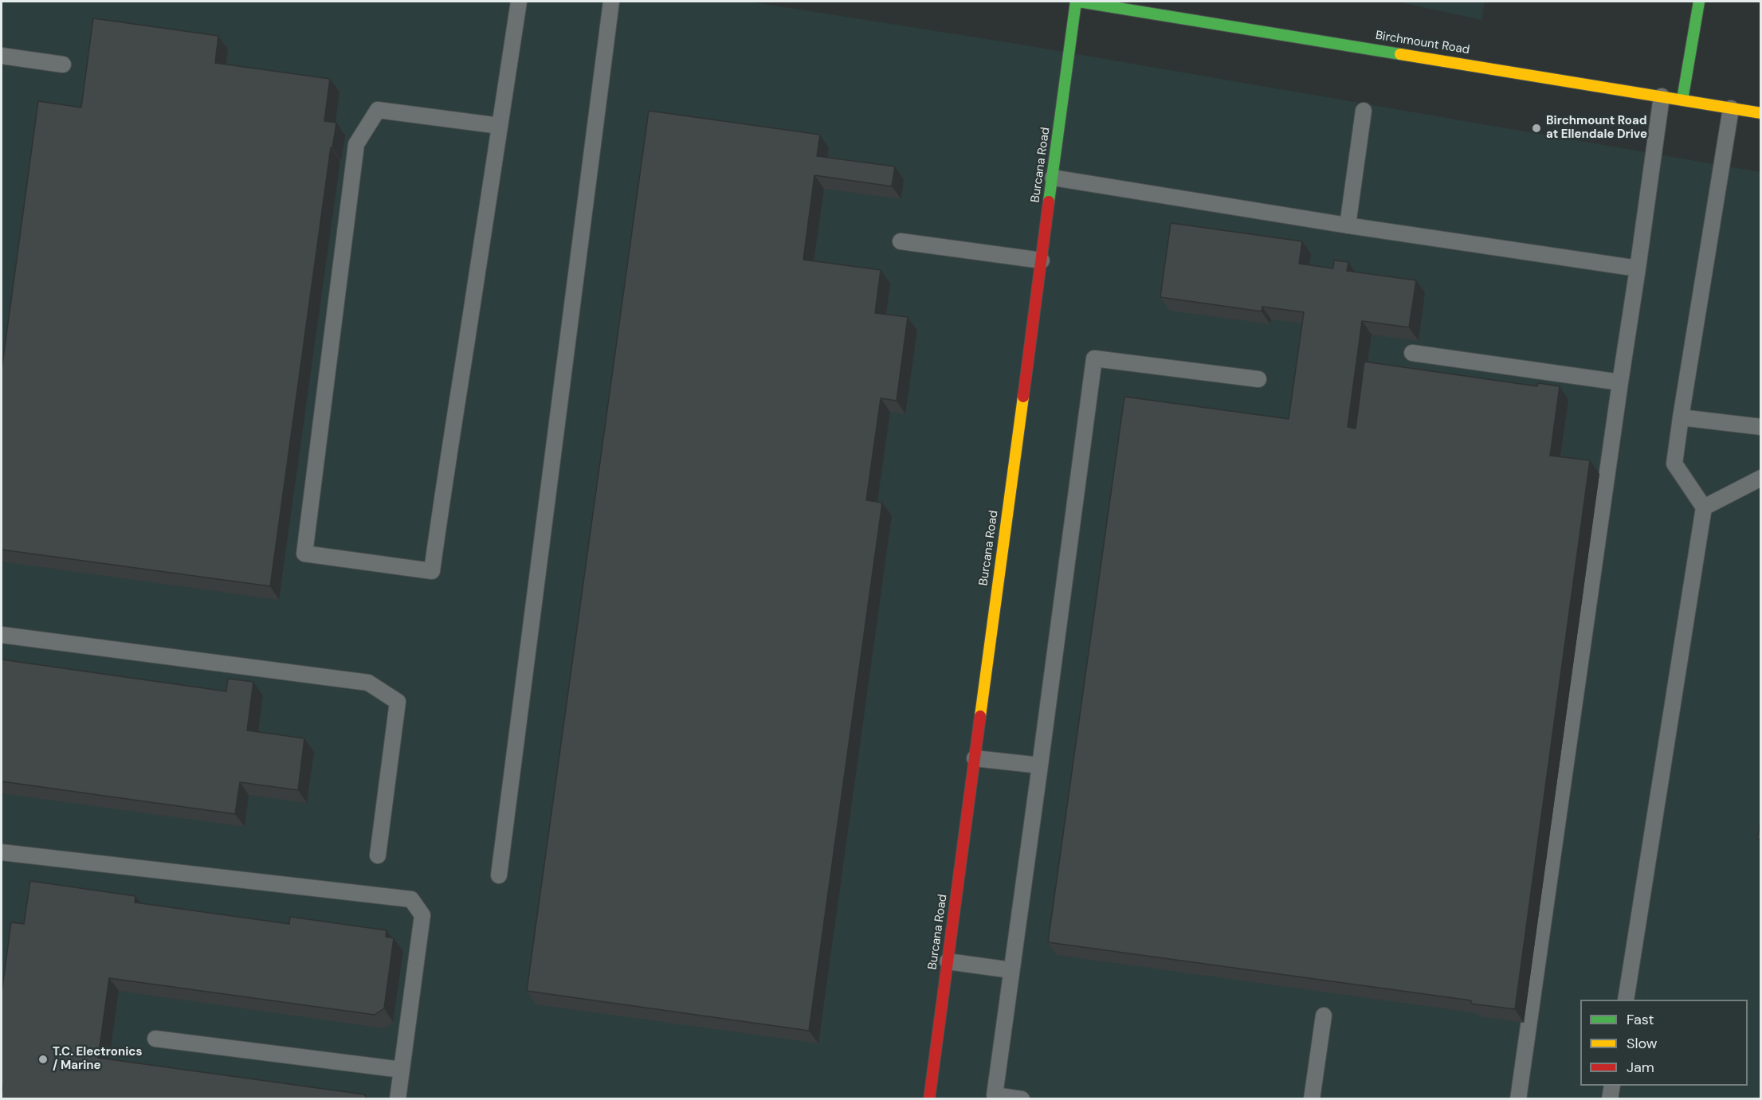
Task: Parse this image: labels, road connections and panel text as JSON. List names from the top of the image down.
{
  "streets": {
    "street": ["Birchmount Road", "Burcana Road"]
  },
  "crossings": [
    ["Birchmount Road", "Burcana Road"]
  ],
  "places": ["Birchmount Road at Ellendale Drive", "T.C. Electronics / Marine"],
  "legend": ["Fast", "Slow", "Jam"]
}
